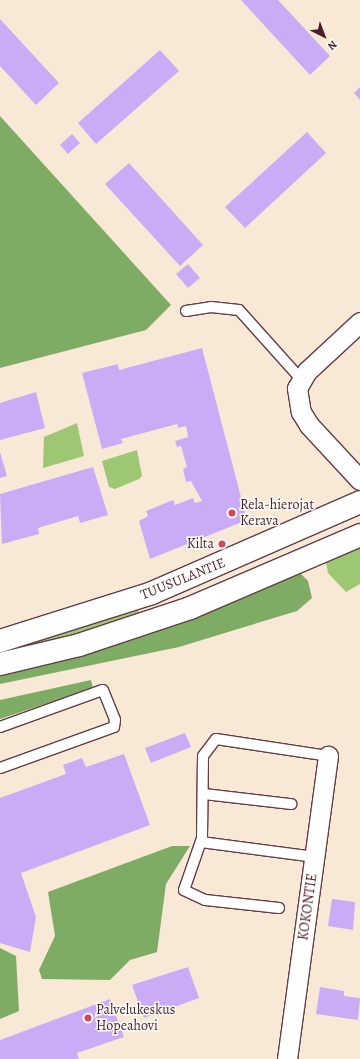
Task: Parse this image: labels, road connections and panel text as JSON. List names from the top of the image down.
{
  "streets": {
    "main road": ["TUUSULANTIE"],
    "street": ["KOKONTIE"]
  },
  "places": ["Rela-hierojat Kerava", "Kilta", "Palvelukeskus Hopeahovi"],
  "north": "bottom right"
}
